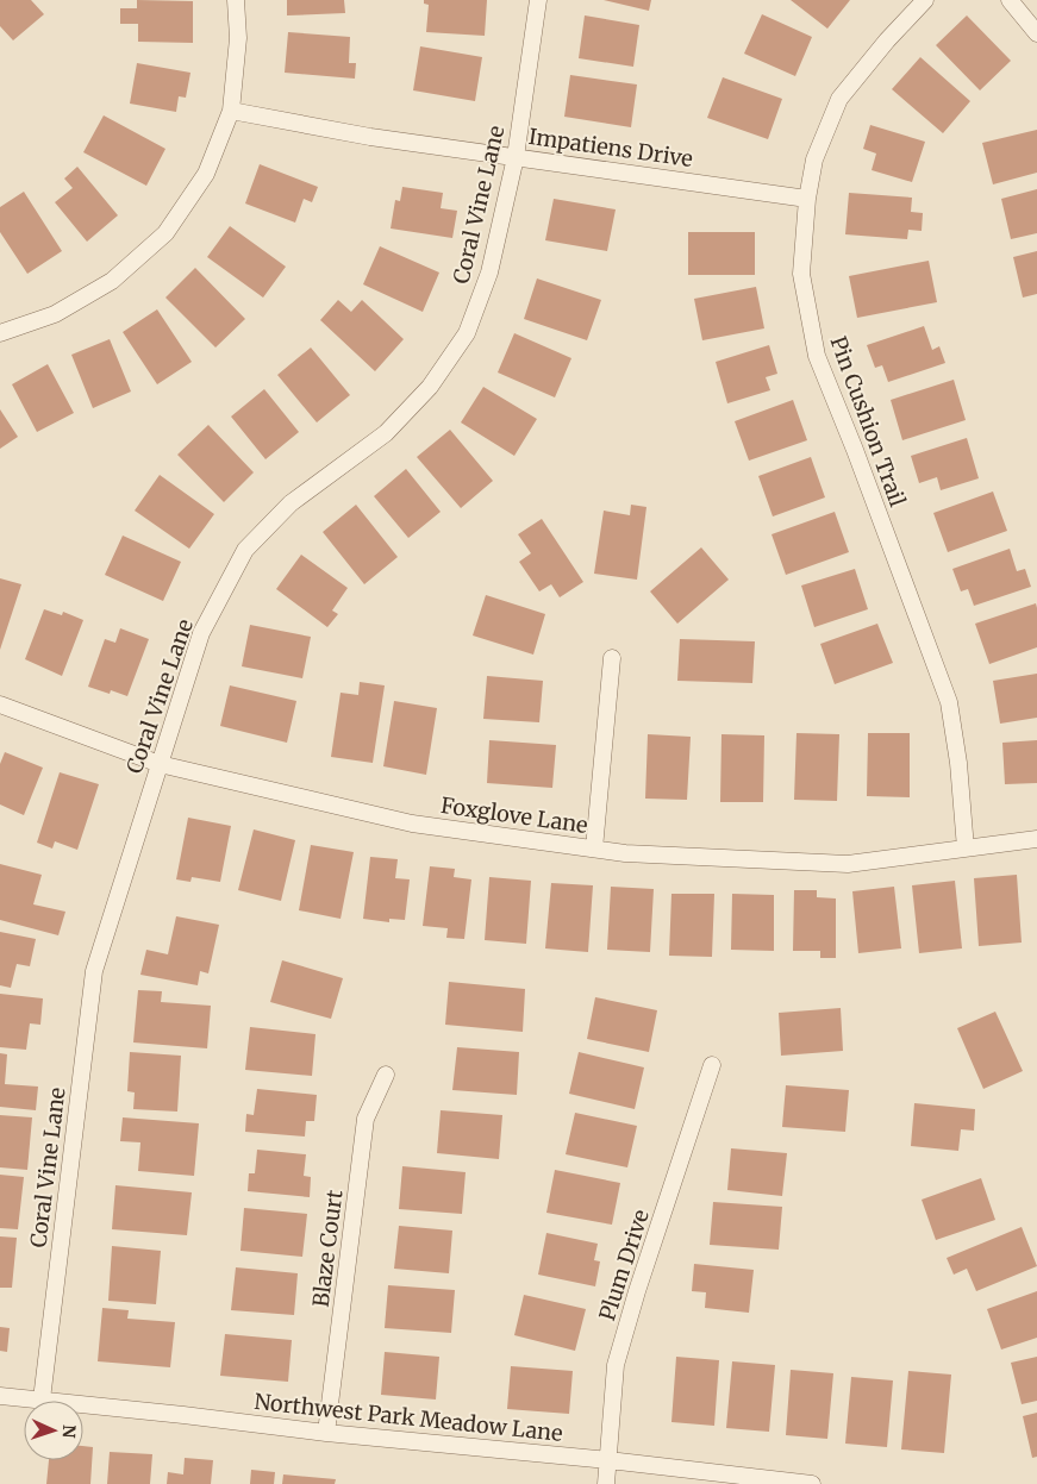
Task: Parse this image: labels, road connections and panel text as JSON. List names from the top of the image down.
{
  "streets": {
    "street": [
      "Impatiens Drive",
      "Coral Vine Lane",
      "Pin Cushion Trail",
      "Foxglove Lane",
      "Blaze Court",
      "Plum Drive",
      "Northwest Park Meadow Lane"
    ]
  },
  "crossings": [
    ["Impatiens Drive", "Coral Vine Lane"],
    ["Impatiens Drive", "Pin Cushion Trail"],
    ["Coral Vine Lane", "Foxglove Lane"],
    ["Coral Vine Lane", "Northwest Park Meadow Lane"],
    ["Pin Cushion Trail", "Foxglove Lane"],
    ["Blaze Court", "Northwest Park Meadow Lane"],
    ["Plum Drive", "Northwest Park Meadow Lane"]
  ],
  "north": "right"
}
